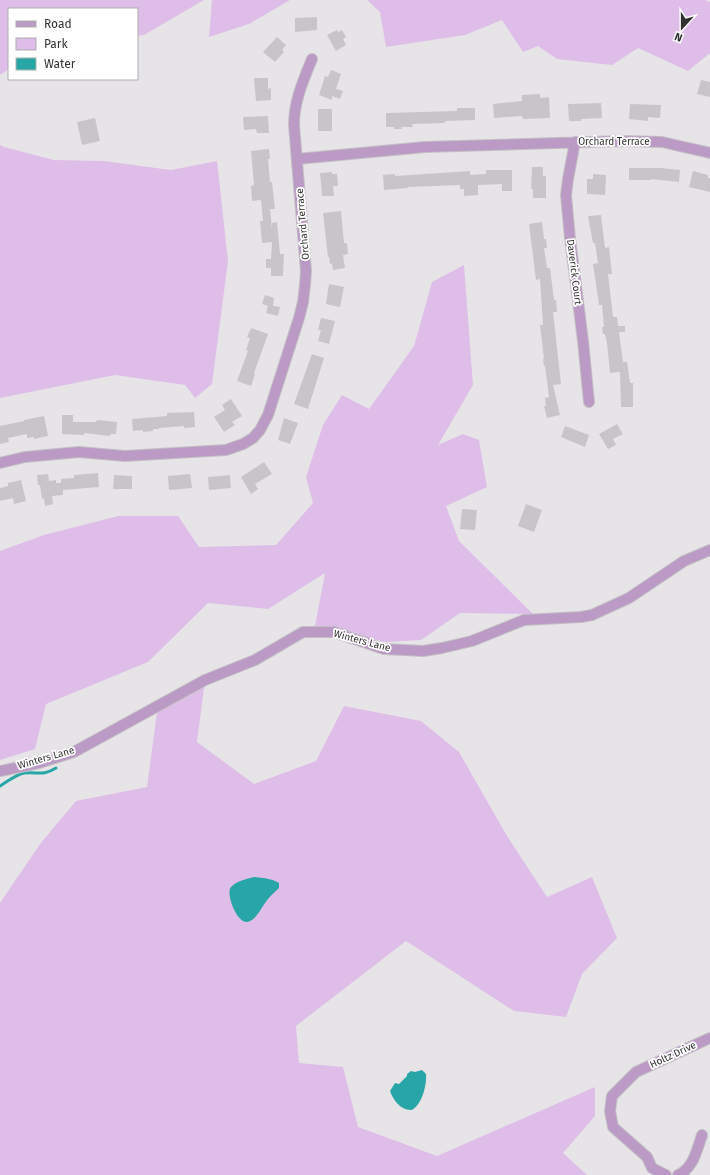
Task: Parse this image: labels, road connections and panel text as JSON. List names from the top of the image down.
{
  "streets": {
    "street": [
      "Orchard Terrace",
      "Daverick Court",
      "Winters Lane",
      "Holtz Drive"
    ]
  },
  "crossings": [
    ["Orchard Terrace", "Daverick Court"]
  ],
  "legend": ["Road", "Park", "Water"],
  "north": "bottom"
}
